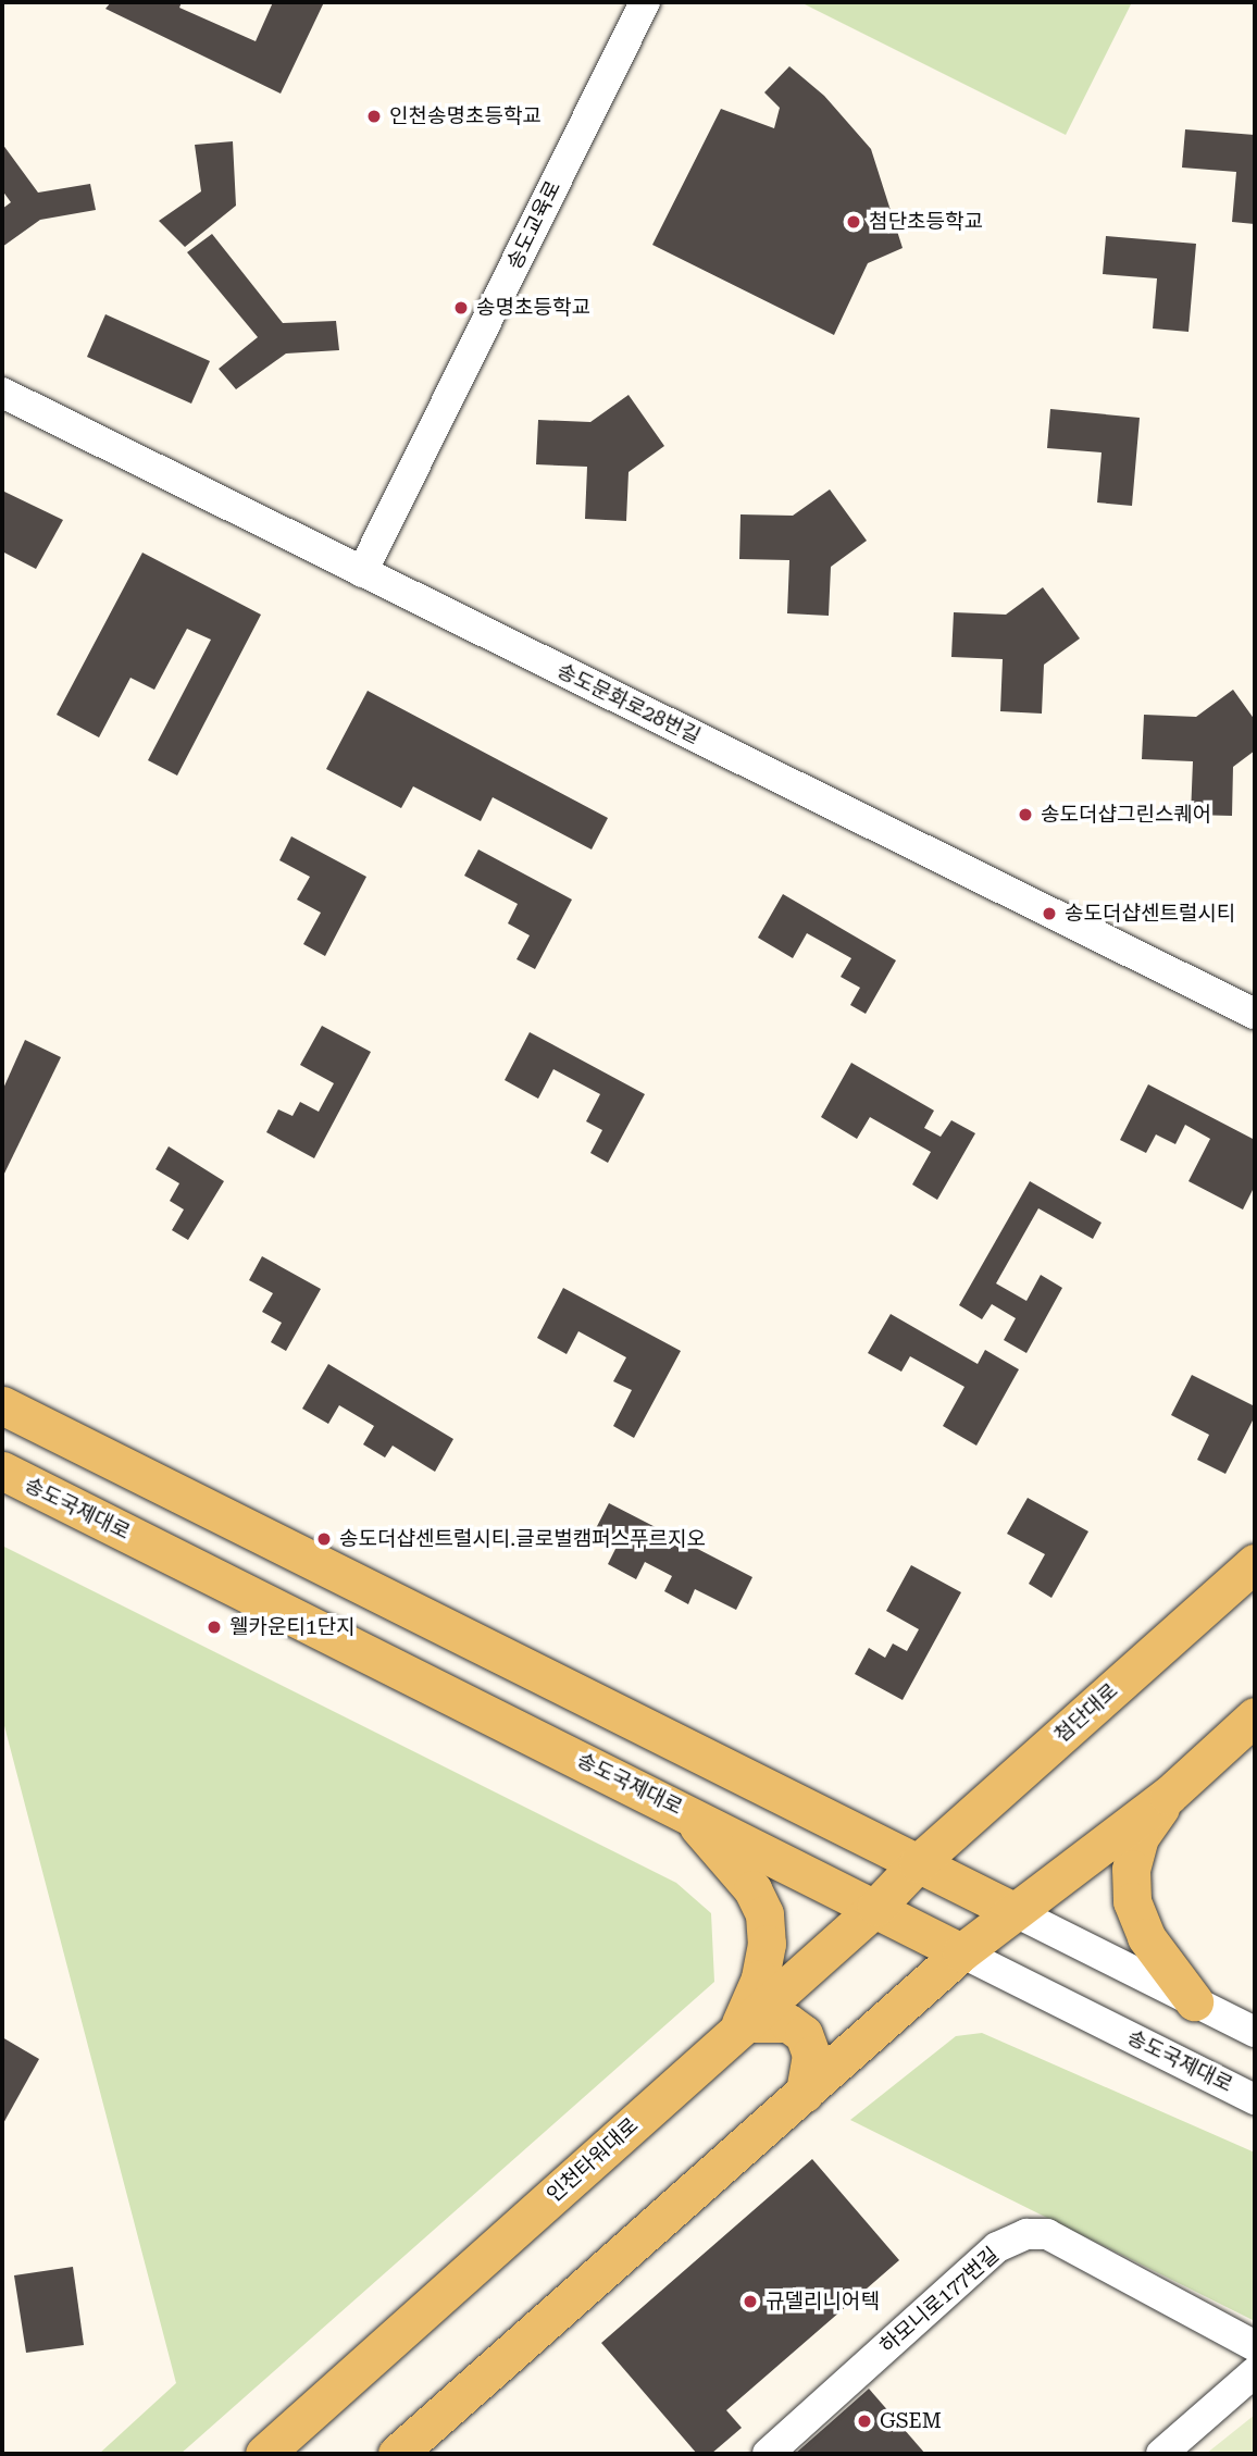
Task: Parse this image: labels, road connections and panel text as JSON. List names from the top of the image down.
{
  "streets": {
    "main road": ["송도국제대로", "첨단대로", "인천타워대로"],
    "street": ["송도교육로", "송도문화로28번길", "하모니로177번길"]
  },
  "crossings": [
    ["송도교육로", "송도문화로28번길"],
    ["송도국제대로", "인천타워대로"],
    ["첨단대로", "인천타워대로"]
  ],
  "places": [
    "인천송명초등학교",
    "첨단초등학교",
    "송명초등학교",
    "송도더샵그린스퀘어",
    "송도더샵센트럴시티",
    "송도더샵센트럴시티.글로벌캠퍼스푸르지오",
    "웰카운티1단지",
    "규델리니어텍",
    "GSEM"
  ]
}
